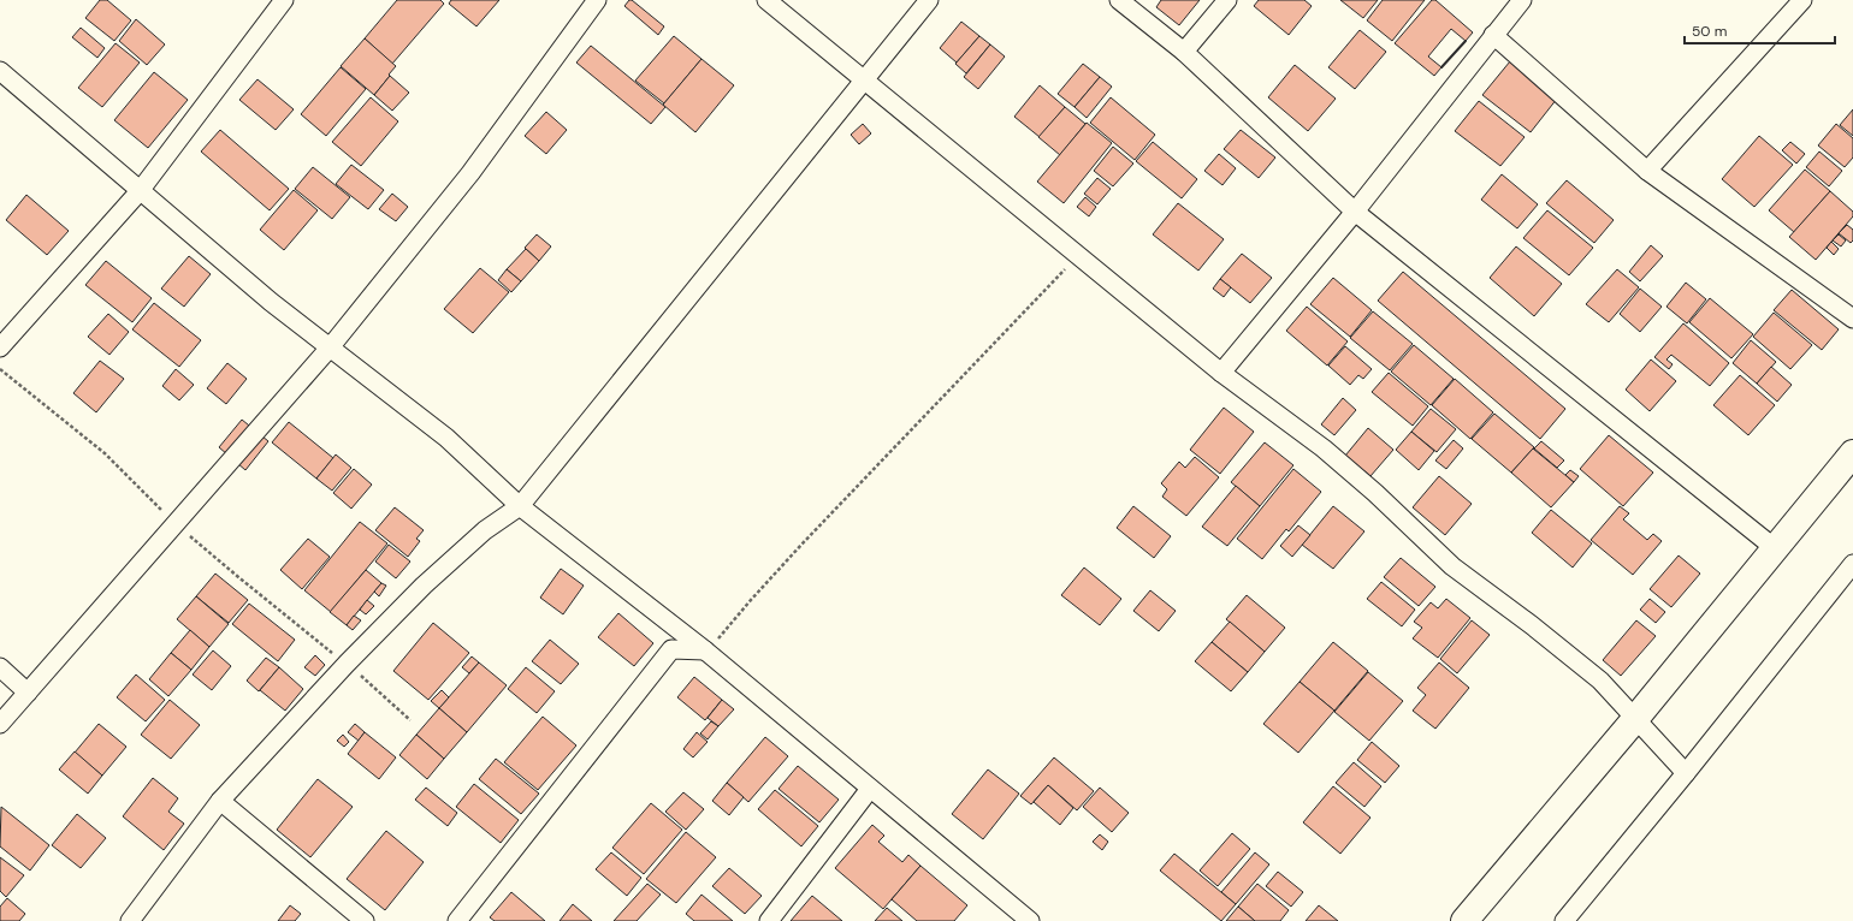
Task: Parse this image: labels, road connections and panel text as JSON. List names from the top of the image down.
{
  "scale_bar": "50 m"
}
